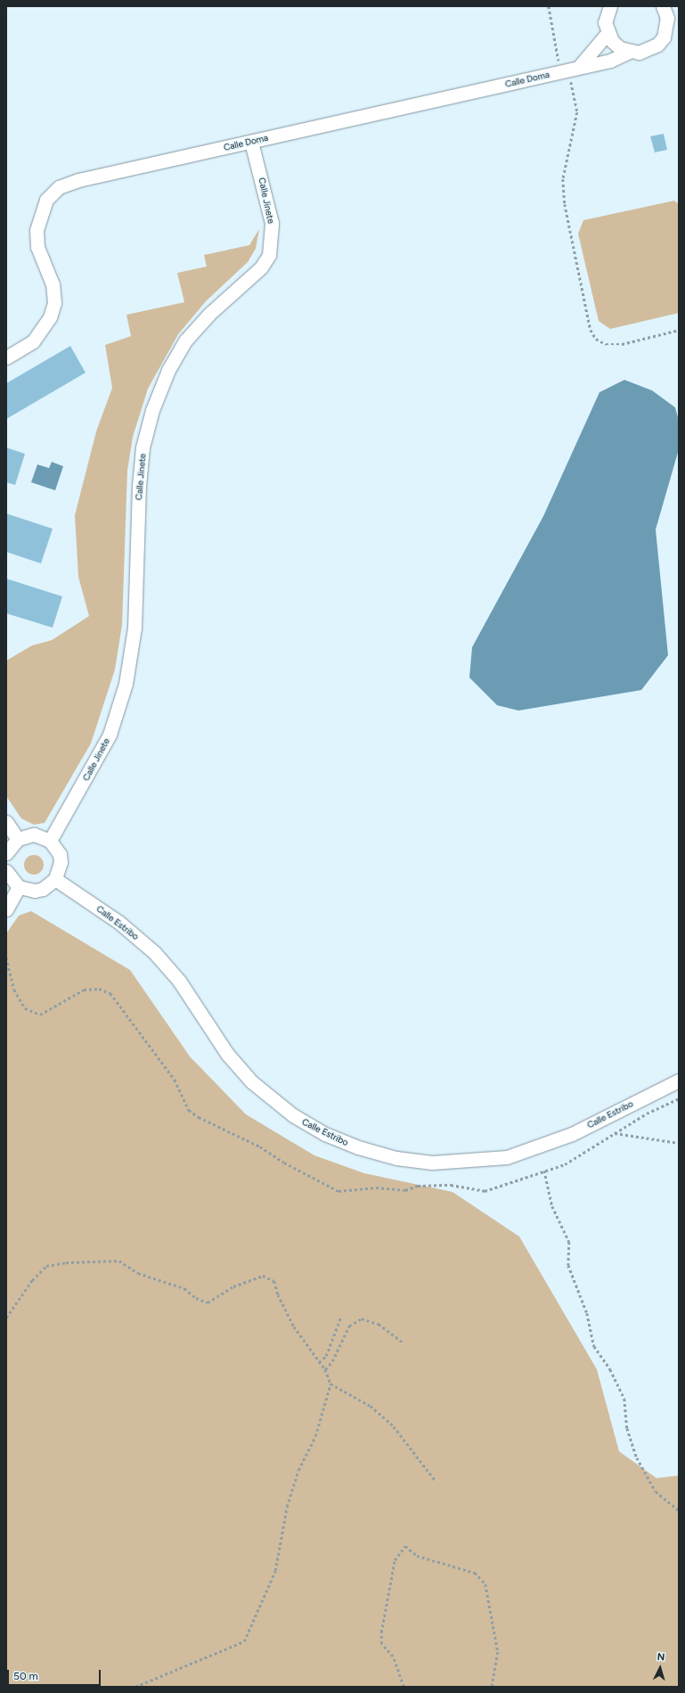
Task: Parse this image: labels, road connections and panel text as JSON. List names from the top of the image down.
{
  "streets": {
    "street": ["Calle Doma", "Calle Jinete", "Calle Estribo"]
  },
  "crossings": [
    ["Calle Doma", "Calle Jinete"]
  ],
  "scale_bar": "50 m",
  "north": "top"
}
